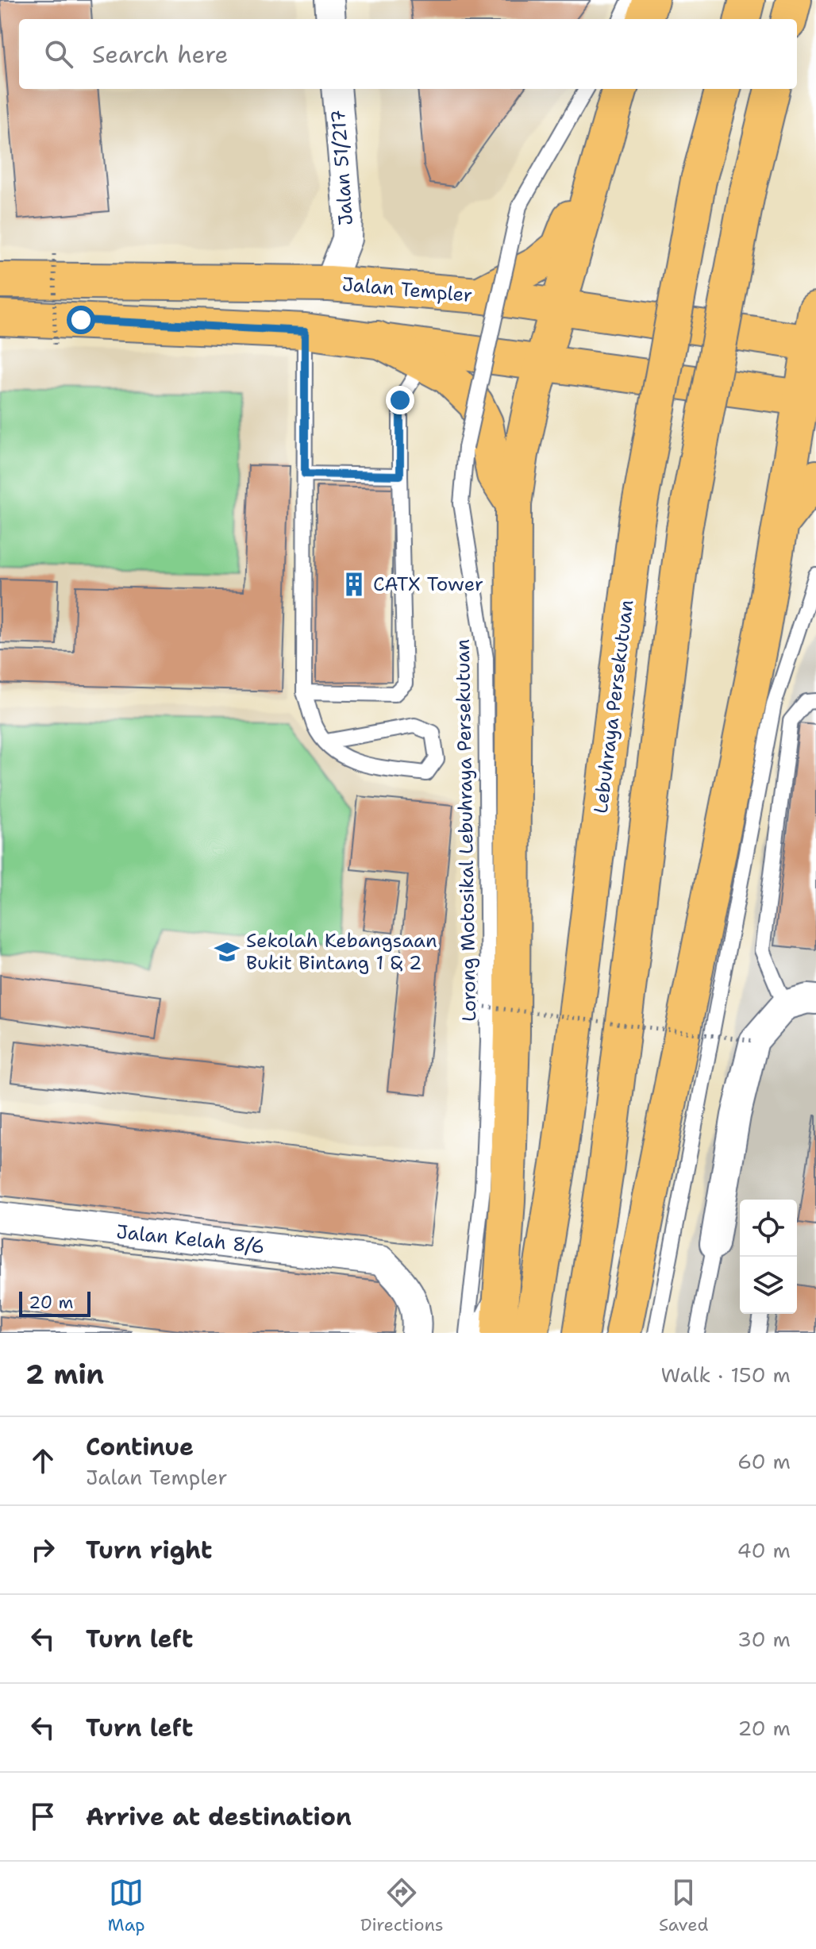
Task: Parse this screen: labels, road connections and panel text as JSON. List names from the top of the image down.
{
  "streets": {
    "main road": ["Jalan Templer", "Lebuhraya Persekutuan"],
    "street": ["Jalan 51/217", "Jalan Kelah 8/6"],
    "lane": ["Lorong Motosikal Lebuhraya Persekutuan"]
  },
  "crossings": [
    ["Jalan 51/217", "Jalan Templer"]
  ],
  "places": {
    "building": ["CATX Tower"],
    "school or university": ["Sekolah Kebangsaan Bukit Bintang 1 & 2"]
  },
  "scale_bar": "20 m",
  "page": {
    "search": "Search here",
    "scale": "20 m",
    "heading": ["2 min", "Walk · 150 m"],
    "list": [
      ["Continue", "Jalan Templer", "60 m"],
      ["Turn right", "40 m"],
      ["Turn left", "30 m"],
      ["Turn left", "20 m"],
      "Arrive at destination"
    ],
    "nav": ["Map", "Directions", "Saved"]
  }
}
